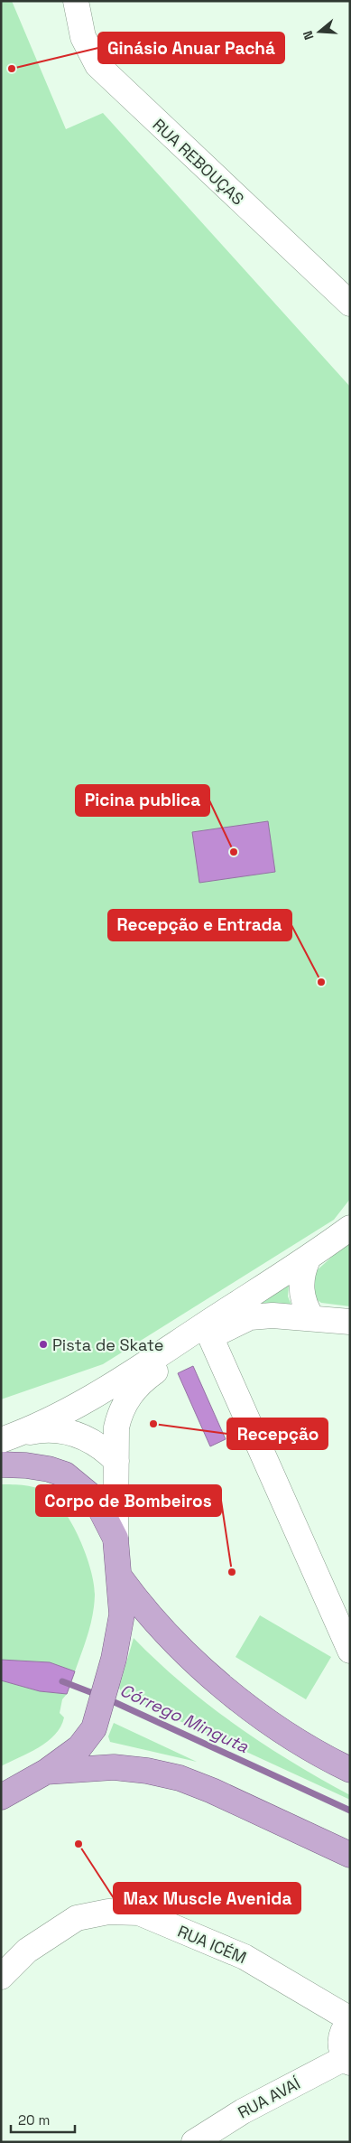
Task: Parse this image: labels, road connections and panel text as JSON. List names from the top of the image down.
{
  "streets": {
    "street": ["RUA REBOUÇAS", "RUA ICÉM", "RUA AVAÍ"]
  },
  "water": ["Córrego Minguta"],
  "places": [
    "Ginásio Anuar Pachá",
    "Picina publica",
    "Recepção e Entrada",
    "Pista de Skate",
    "Recepção",
    "Corpo de Bombeiros",
    "Max Muscle Avenida"
  ],
  "scale_bar": "20 m",
  "north": "left"
}
